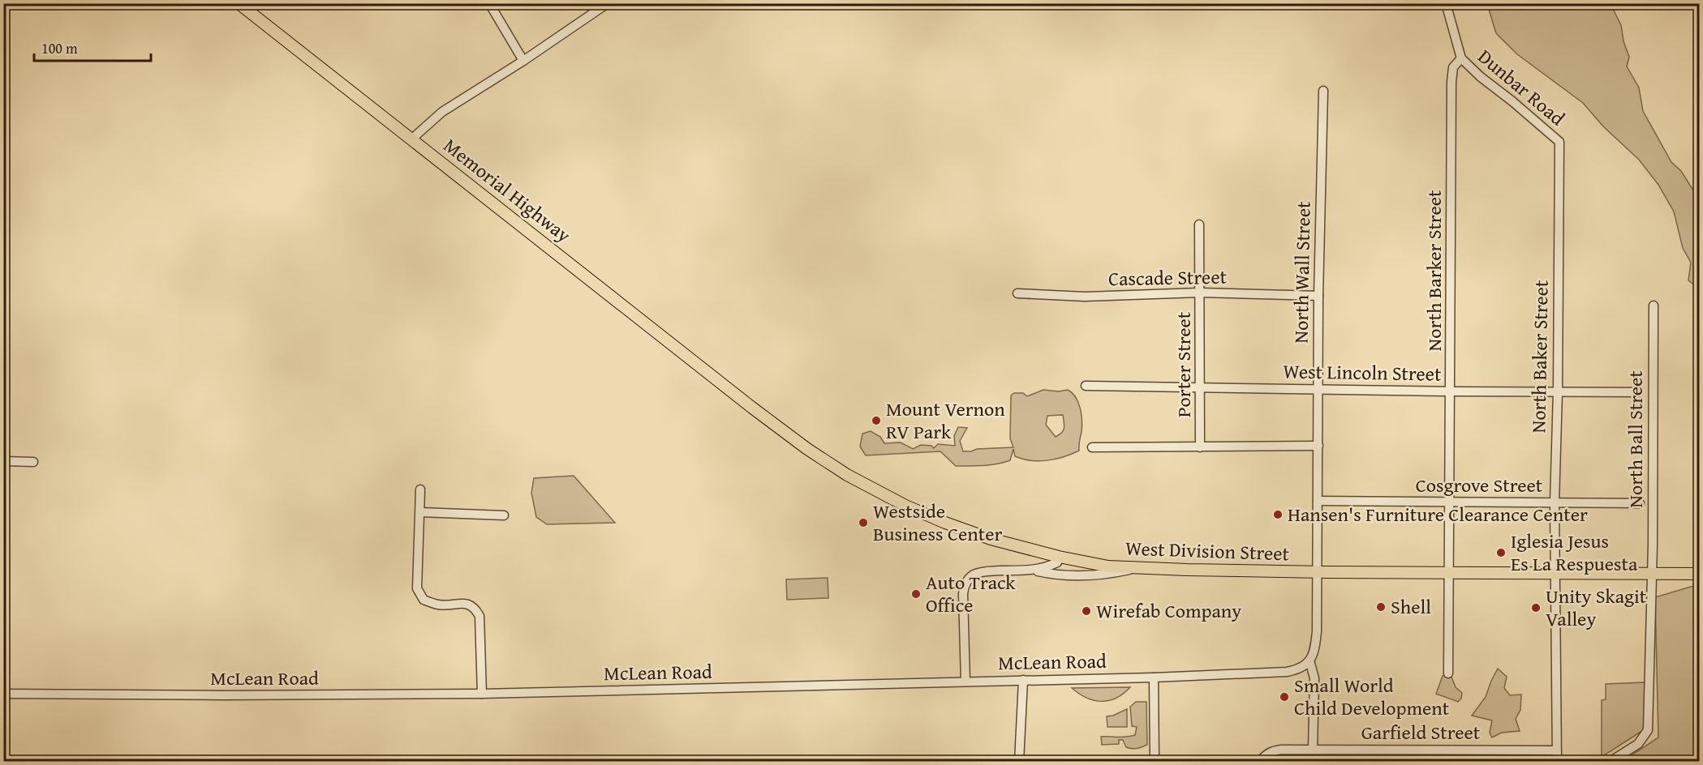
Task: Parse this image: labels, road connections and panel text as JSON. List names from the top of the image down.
{
  "streets": {
    "main road": ["Memorial Highway", "West Division Street"],
    "street": [
      "Dunbar Road",
      "North Barker Street",
      "North Wall Street",
      "Cascade Street",
      "North Baker Street",
      "Porter Street",
      "West Lincoln Street",
      "North Ball Street",
      "Cosgrove Street",
      "McLean Road",
      "Garfield Street"
    ]
  },
  "crossings": [
    ["Dunbar Road", "North Barker Street"],
    ["Dunbar Road", "North Baker Street"],
    ["Memorial Highway", "West Division Street"],
    ["North Barker Street", "West Lincoln Street"],
    ["North Barker Street", "Cosgrove Street"],
    ["North Barker Street", "West Division Street"],
    ["North Wall Street", "Cascade Street"],
    ["North Wall Street", "West Lincoln Street"],
    ["North Wall Street", "Cosgrove Street"],
    ["North Wall Street", "West Division Street"],
    ["North Wall Street", "McLean Road"],
    ["Cascade Street", "Porter Street"],
    ["North Baker Street", "West Lincoln Street"],
    ["North Baker Street", "Cosgrove Street"],
    ["North Baker Street", "West Division Street"],
    ["North Baker Street", "Garfield Street"],
    ["Porter Street", "West Lincoln Street"],
    ["North Ball Street", "West Division Street"]
  ],
  "places": [
    "Mount Vernon RV Park",
    "Hansen's Furniture Clearance Center",
    "Westside Business Center",
    "Iglesia Jesus Es La Respuesta",
    "Auto Track Office",
    "Shell",
    "Unity Skagit Valley",
    "Wirefab Company",
    "Small World Child Development"
  ],
  "scale_bar": "100 m"
}
